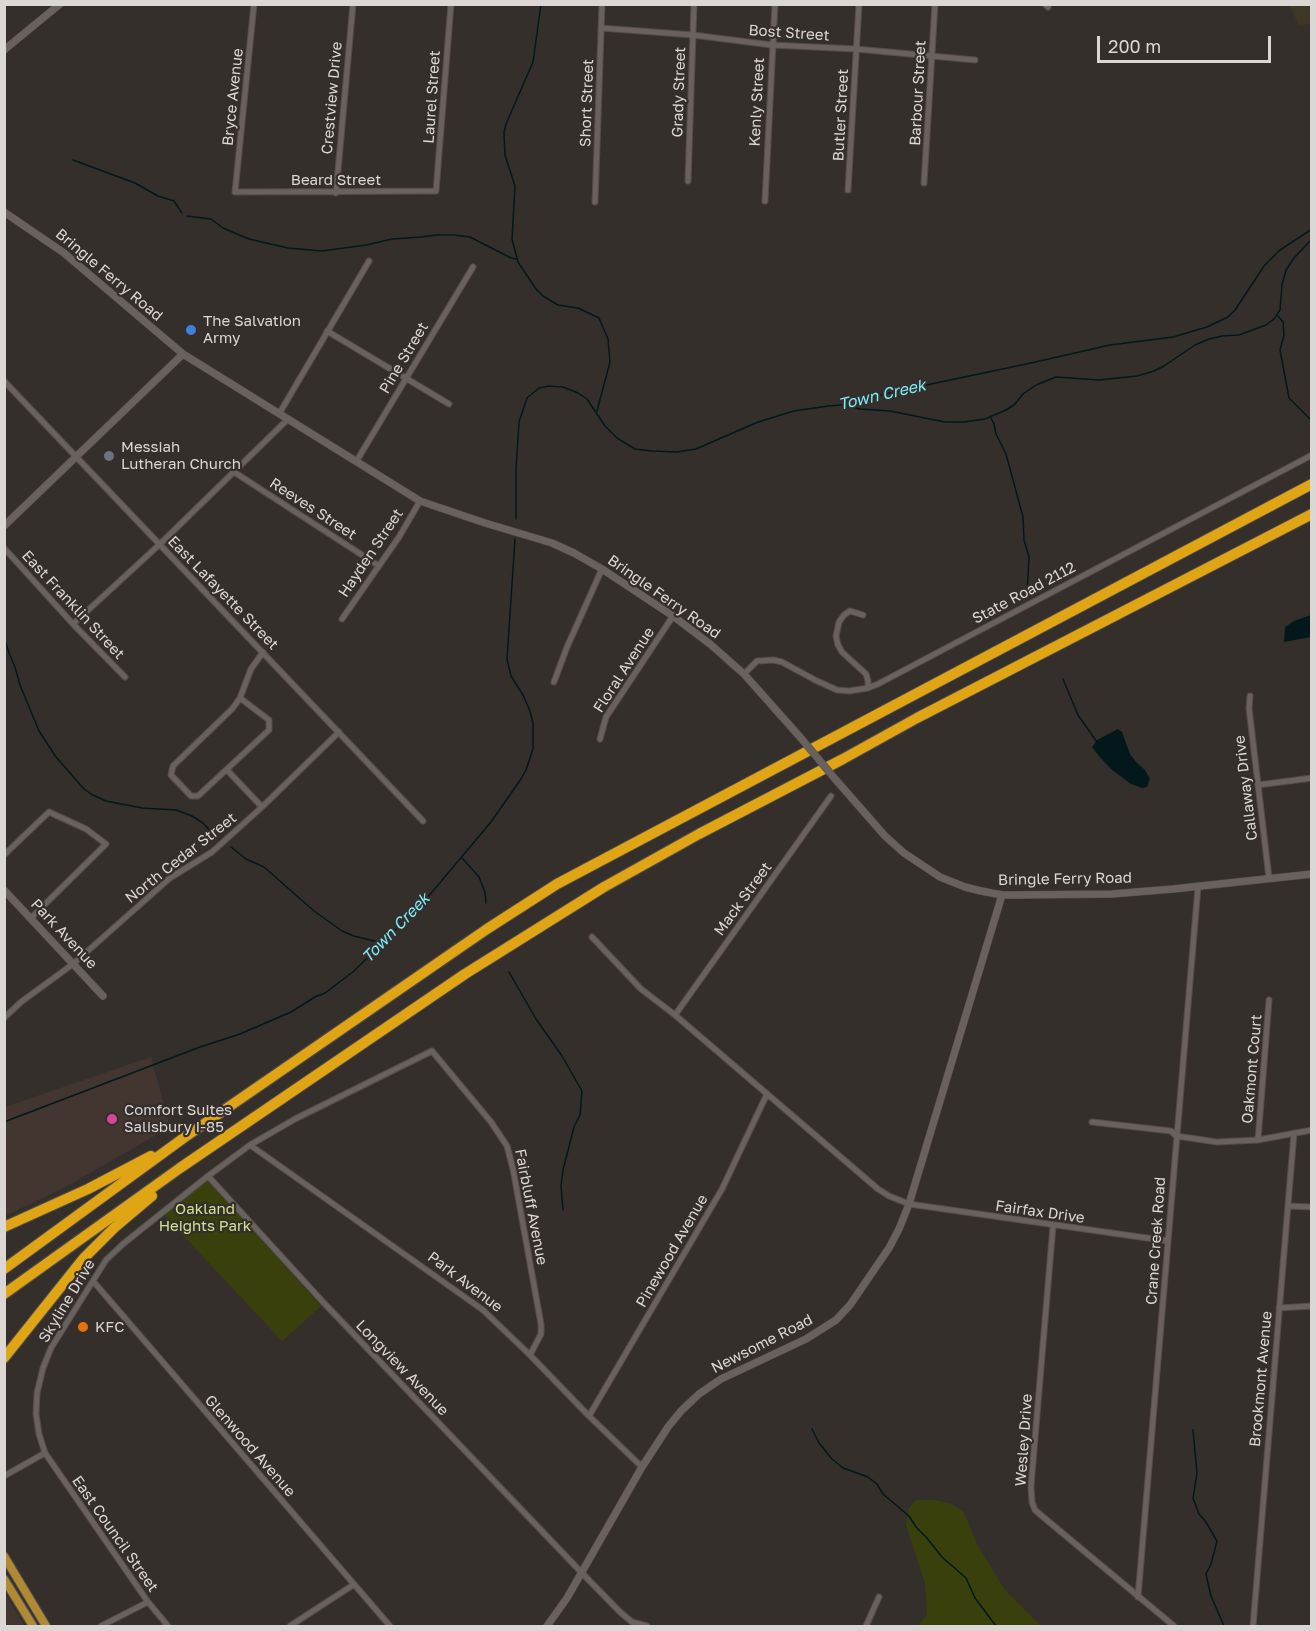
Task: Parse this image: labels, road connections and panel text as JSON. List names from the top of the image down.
{
  "streets": {
    "street": [
      "Bost Street",
      "Grady Street",
      "Barbour Street",
      "Bryce Avenue",
      "Laurel Street",
      "Crestview Drive",
      "Kenly Street",
      "Short Street",
      "Butler Street",
      "Beard Street",
      "Bringle Ferry Road",
      "Pine Street",
      "Reeves Street",
      "Hayden Street",
      "East Lafayette Street",
      "State Road 2112",
      "East Franklin Street",
      "Floral Avenue",
      "Callaway Drive",
      "North Cedar Street",
      "Mack Street",
      "Park Avenue",
      "Oakmont Court",
      "Fairbluff Avenue",
      "Fairfax Drive",
      "Crane Creek Road",
      "Pinewood Avenue",
      "Skyline Drive",
      "Newsome Road",
      "Longview Avenue",
      "Brookmont Avenue",
      "Wesley Drive",
      "Glenwood Avenue",
      "East Council Street"
    ]
  },
  "crossings": [
    ["Bost Street", "Grady Street"],
    ["Bost Street", "Barbour Street"],
    ["Bost Street", "Kenly Street"],
    ["Bost Street", "Short Street"],
    ["Bost Street", "Butler Street"],
    ["Bryce Avenue", "Beard Street"],
    ["Laurel Street", "Beard Street"],
    ["Crestview Drive", "Beard Street"],
    ["Bringle Ferry Road", "Pine Street"],
    ["Bringle Ferry Road", "Hayden Street"],
    ["Bringle Ferry Road", "State Road 2112"],
    ["Bringle Ferry Road", "Floral Avenue"],
    ["Bringle Ferry Road", "Callaway Drive"],
    ["Bringle Ferry Road", "Crane Creek Road"],
    ["Bringle Ferry Road", "Newsome Road"],
    ["Reeves Street", "Hayden Street"],
    ["East Lafayette Street", "North Cedar Street"],
    ["North Cedar Street", "Park Avenue"],
    ["Park Avenue", "Fairbluff Avenue"],
    ["Park Avenue", "Pinewood Avenue"],
    ["Park Avenue", "Skyline Drive"],
    ["Park Avenue", "Newsome Road"],
    ["Fairbluff Avenue", "Skyline Drive"],
    ["Fairfax Drive", "Crane Creek Road"],
    ["Fairfax Drive", "Newsome Road"],
    ["Fairfax Drive", "Wesley Drive"],
    ["Crane Creek Road", "Wesley Drive"],
    ["Skyline Drive", "Longview Avenue"],
    ["Skyline Drive", "Glenwood Avenue"],
    ["Skyline Drive", "East Council Street"],
    ["Newsome Road", "Longview Avenue"]
  ],
  "water": ["Town Creek"],
  "parks": ["Oakland Heights Park"],
  "places": [
    "The Salvation Army",
    "Messiah Lutheran Church",
    "Comfort Suites Salisbury I-85",
    "KFC"
  ],
  "scale_bar": "200 m"
}
